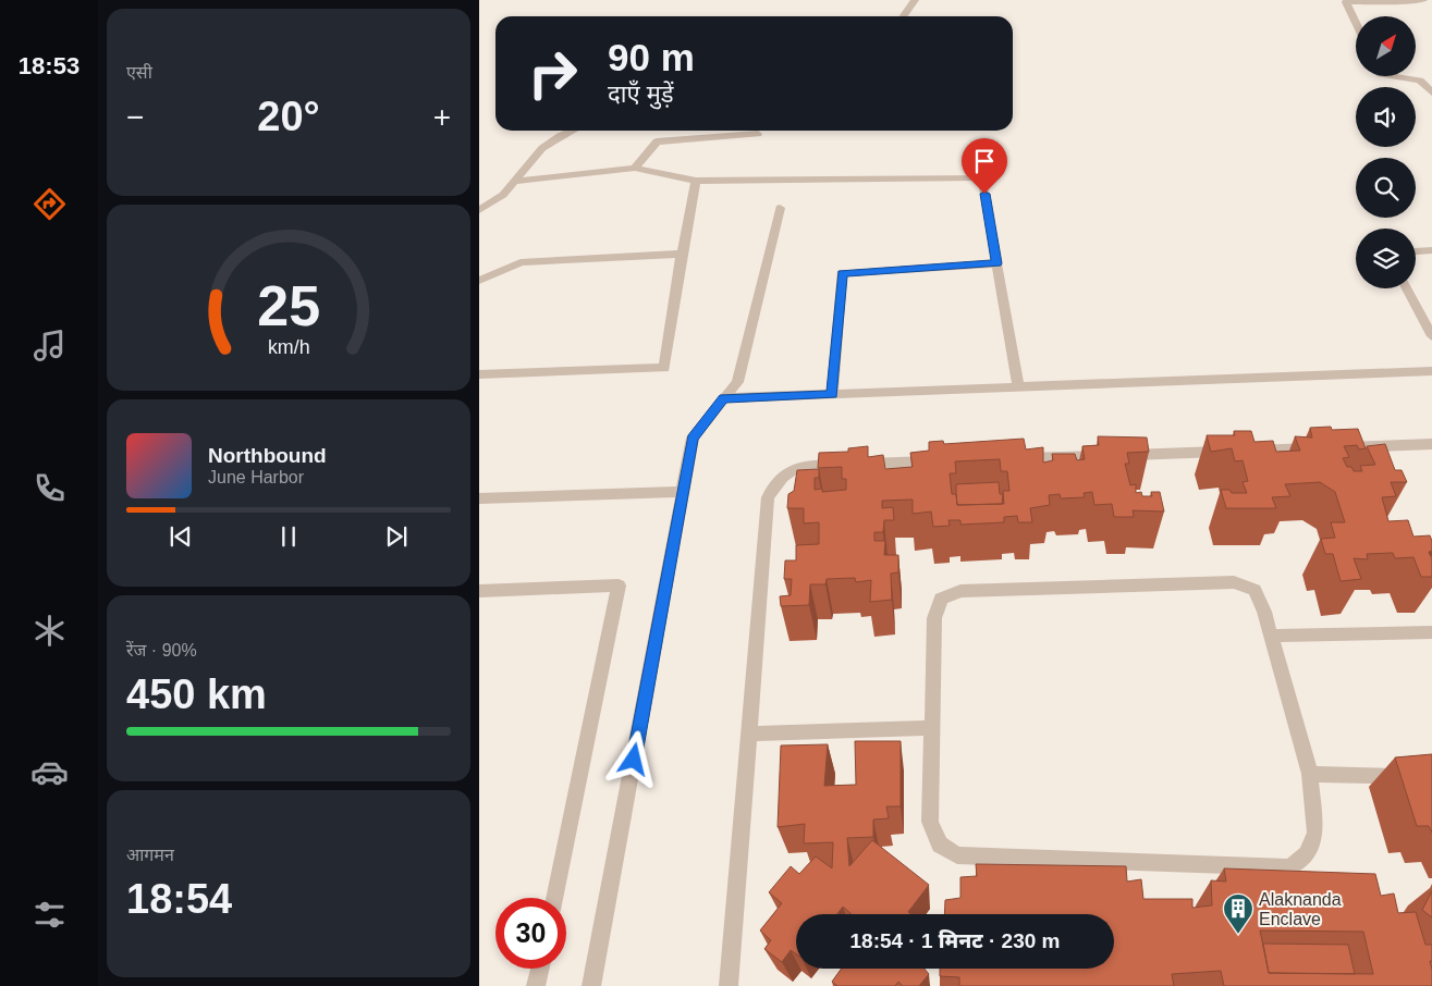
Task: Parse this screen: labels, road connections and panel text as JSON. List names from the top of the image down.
{
  "places": {
    "building": ["Alaknanda Enclave"]
  },
  "north": "top right",
  "page": {
    "tabs": "18:53",
    "tile": [
      "एसी",
      ["रेंज · 90%", "450 km"],
      ["आगमन", "18:54"]
    ],
    "turn": ["90 m", "दाएँ मुड़ें"],
    "heat": ["−", "20°", "+"],
    "song": ["Northbound", "June Harbor"],
    "limit": "30",
    "trip": "18:54 · 1 मिनट · 230 m",
    "gauge": ["25", "km/h"]
  }
}
